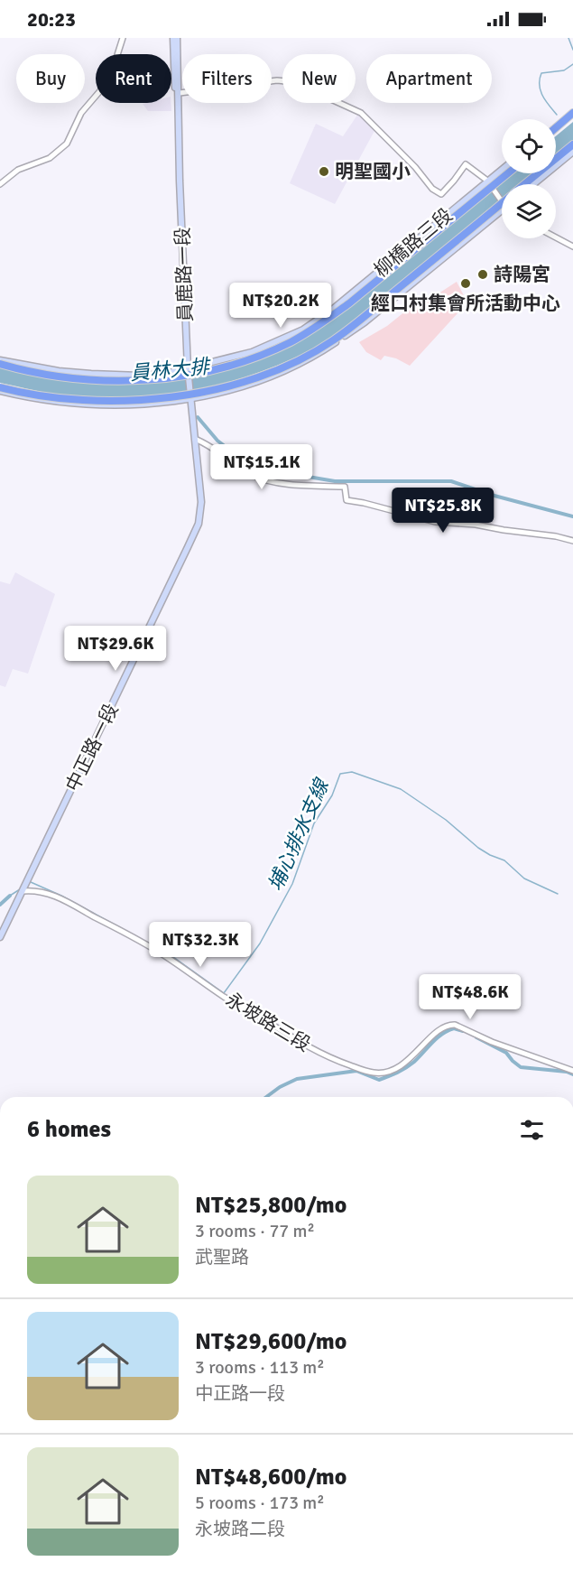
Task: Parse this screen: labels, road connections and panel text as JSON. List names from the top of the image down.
{
  "streets": {
    "main road": ["柳橋路三段", "員鹿路一段", "中正路一段"],
    "street": ["永坡路三段"]
  },
  "crossings": [
    ["柳橋路三段", "員鹿路一段"],
    ["柳橋路三段", "中正路一段"],
    ["員鹿路一段", "中正路一段"],
    ["中正路一段", "永坡路三段"]
  ],
  "water": ["員林大排", "埔心排水支線"],
  "places": ["明聖國小", "詩陽宮", "經口村集會所活動中心"],
  "page": {
    "status": "20:23",
    "chip": [
      "Buy",
      "Rent",
      "Filters",
      "New",
      "Apartment"
    ],
    "price": [
      "NT$20.2K",
      "NT$15.1K",
      "NT$25.8K",
      "NT$29.6K",
      "NT$32.3K",
      "NT$48.6K"
    ],
    "heading": "6 homes",
    "list": [
      {
        "name": "NT$25,800/mo",
        "note": "3 rooms · 77 m² · 武聖路"
      },
      {
        "name": "NT$29,600/mo",
        "note": "3 rooms · 113 m² · 中正路一段"
      },
      {
        "name": "NT$48,600/mo",
        "note": "5 rooms · 173 m² · 永坡路二段"
      }
    ]
  }
}
